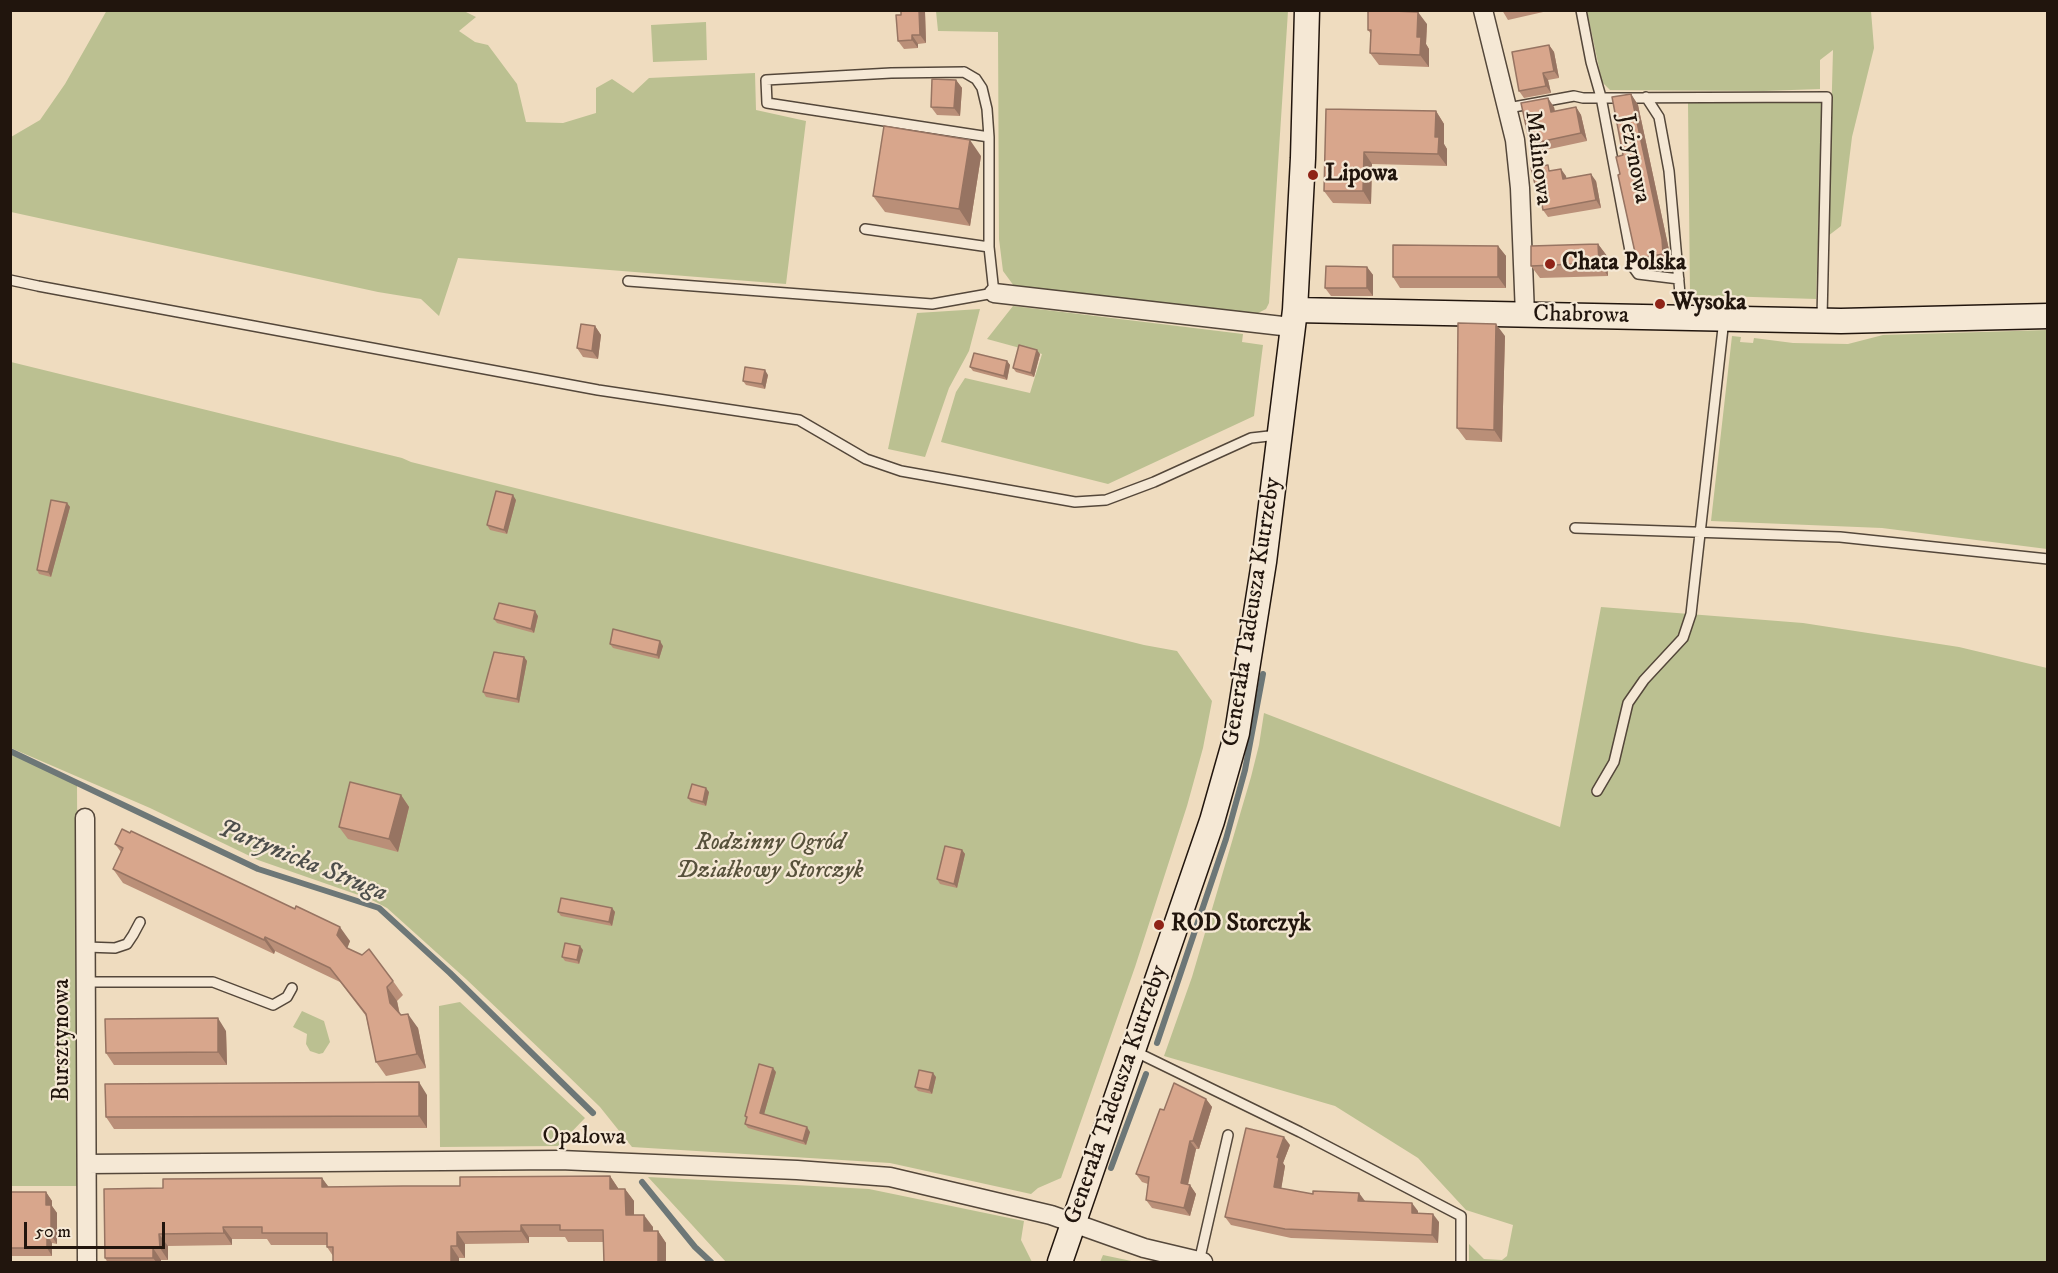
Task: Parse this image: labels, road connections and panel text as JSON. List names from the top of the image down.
{
  "streets": {
    "street": [
      "Malinowa",
      "Chabrowa",
      "Generała Tadeusza Kutrzeby",
      "Bursztynowa",
      "Opalowa"
    ],
    "lane": ["Jeżynowa"]
  },
  "crossings": [
    ["Malinowa", "Chabrowa"],
    ["Chabrowa", "Generała Tadeusza Kutrzeby"],
    ["Generała Tadeusza Kutrzeby", "Opalowa"],
    ["Bursztynowa", "Opalowa"]
  ],
  "water": ["Partynicka Struga"],
  "parks": ["Rodzinny Ogród Działkowy Storczyk"],
  "places": [
    "Lipowa",
    "Chata Polska",
    "Wysoka",
    "ROD Storczyk"
  ],
  "scale_bar": "50 m"
}
